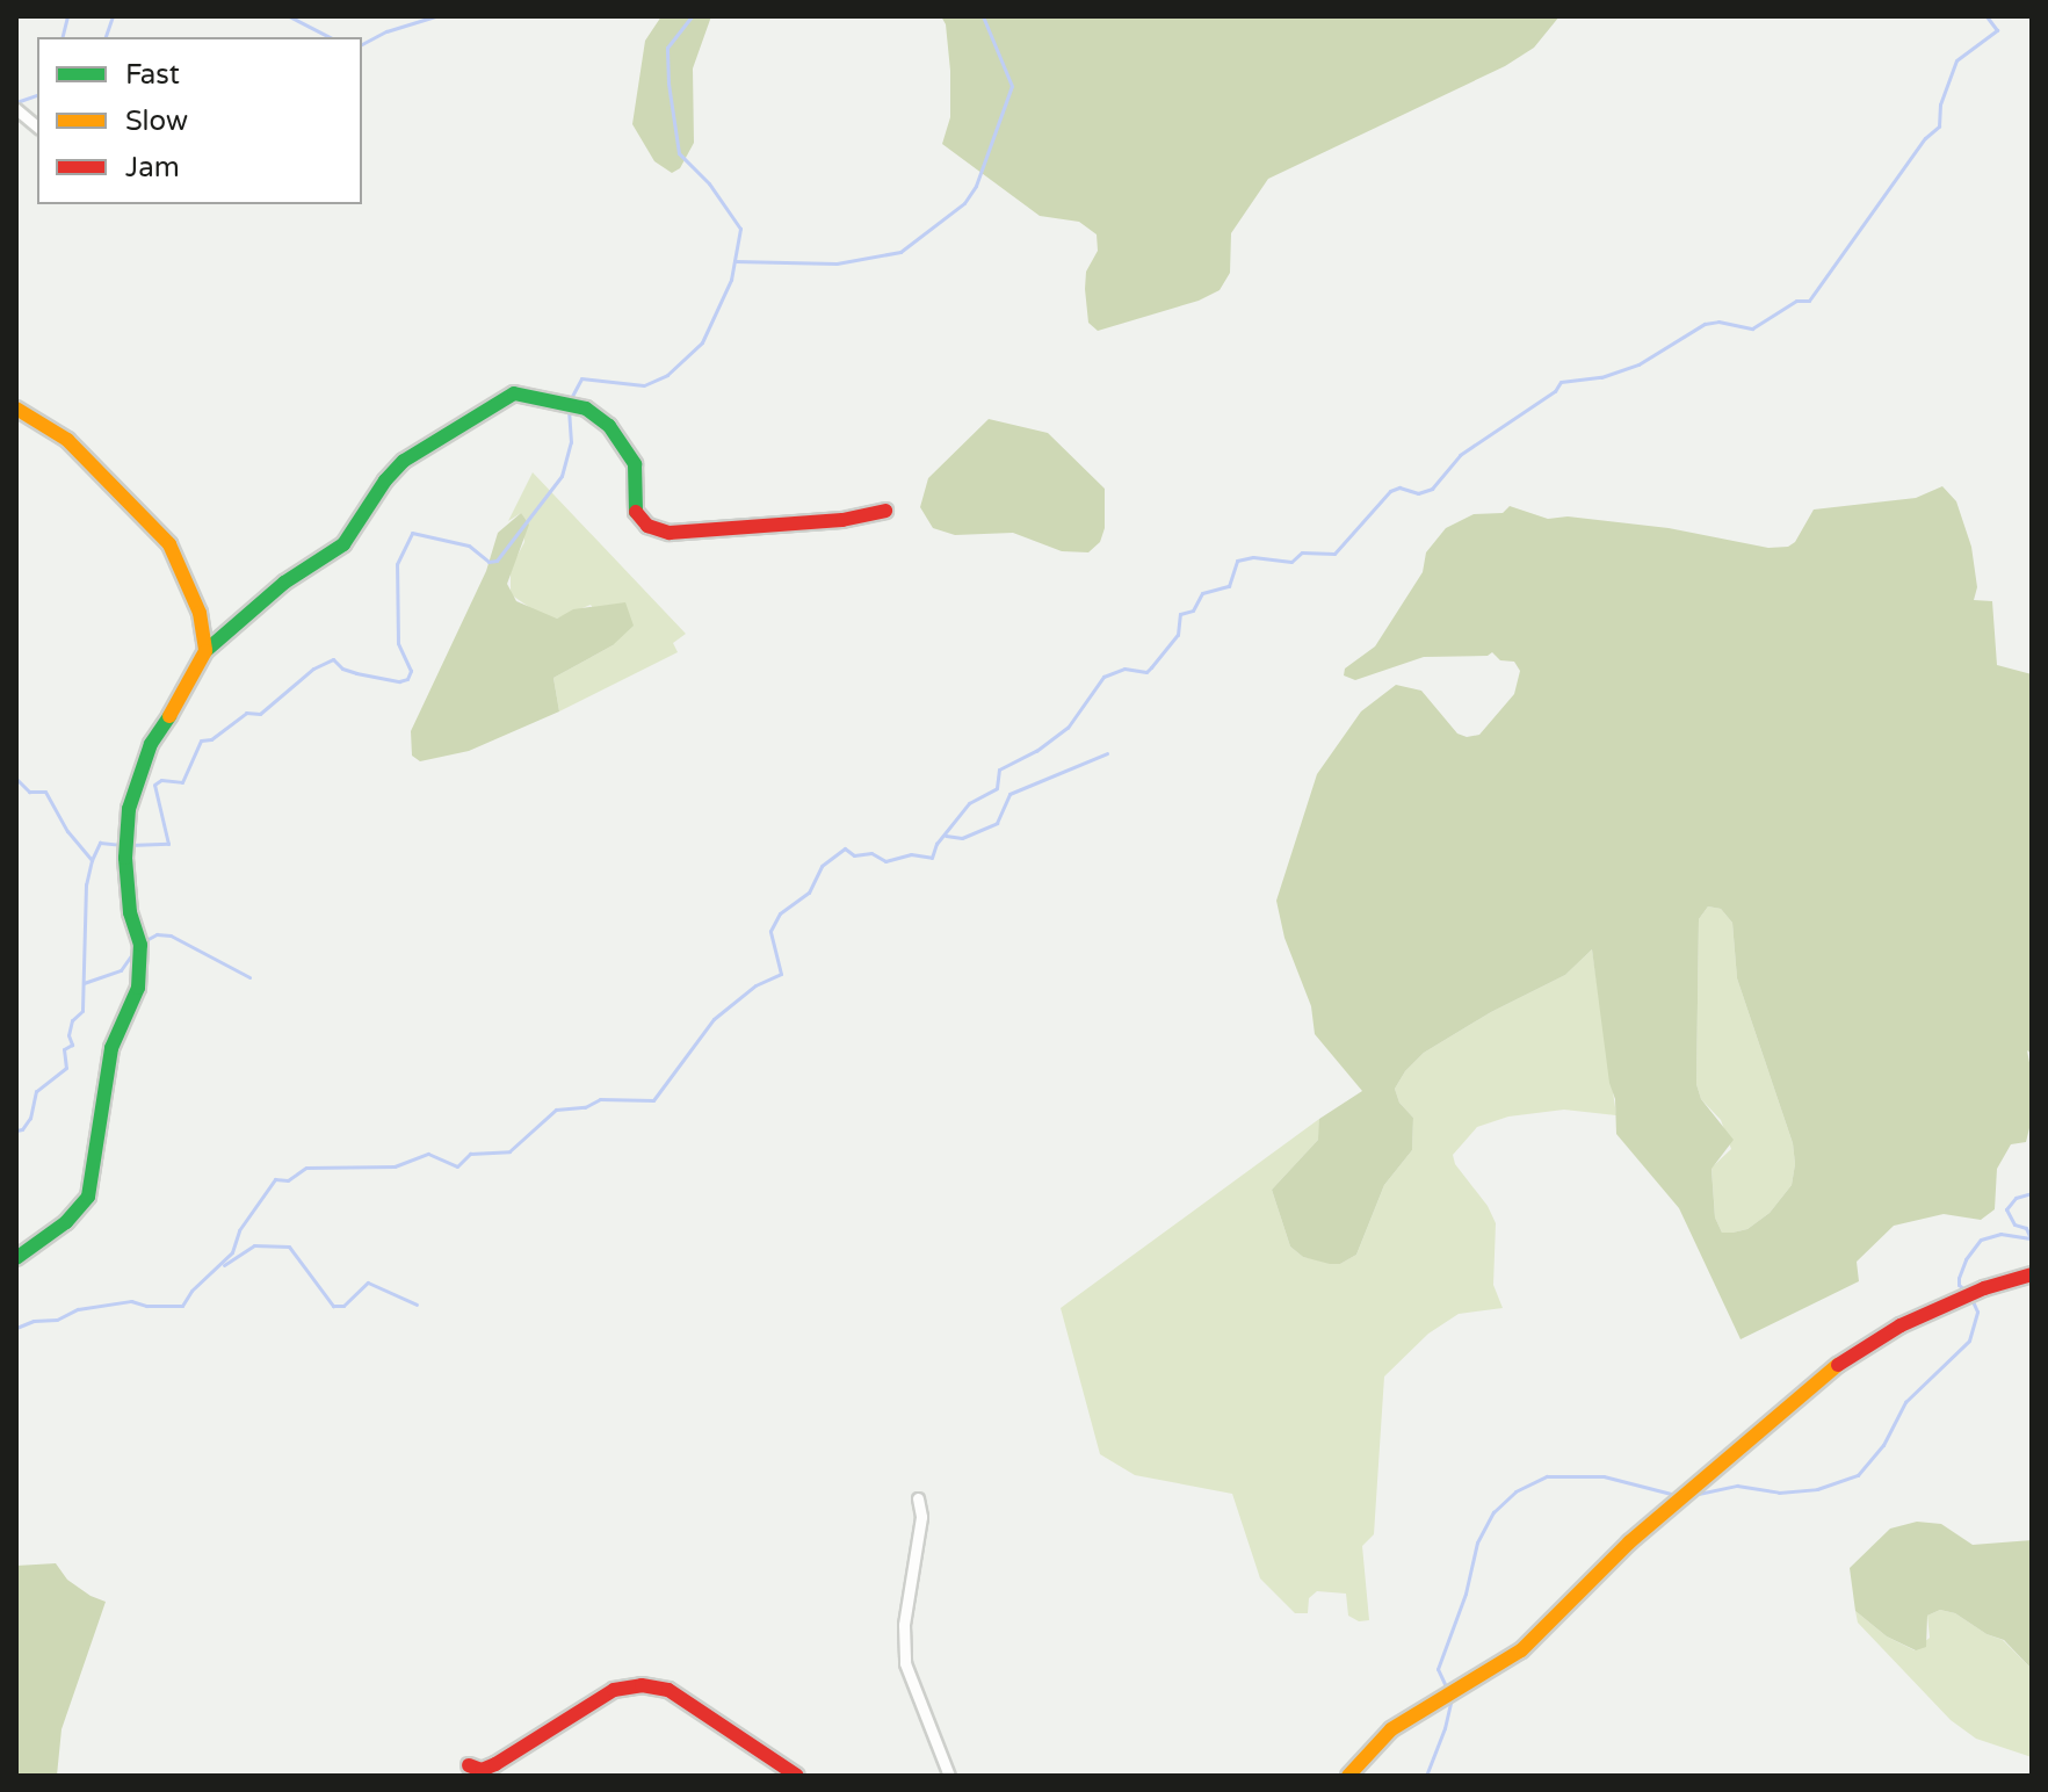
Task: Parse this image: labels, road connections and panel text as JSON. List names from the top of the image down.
{
  "legend": ["Fast", "Slow", "Jam"]
}
